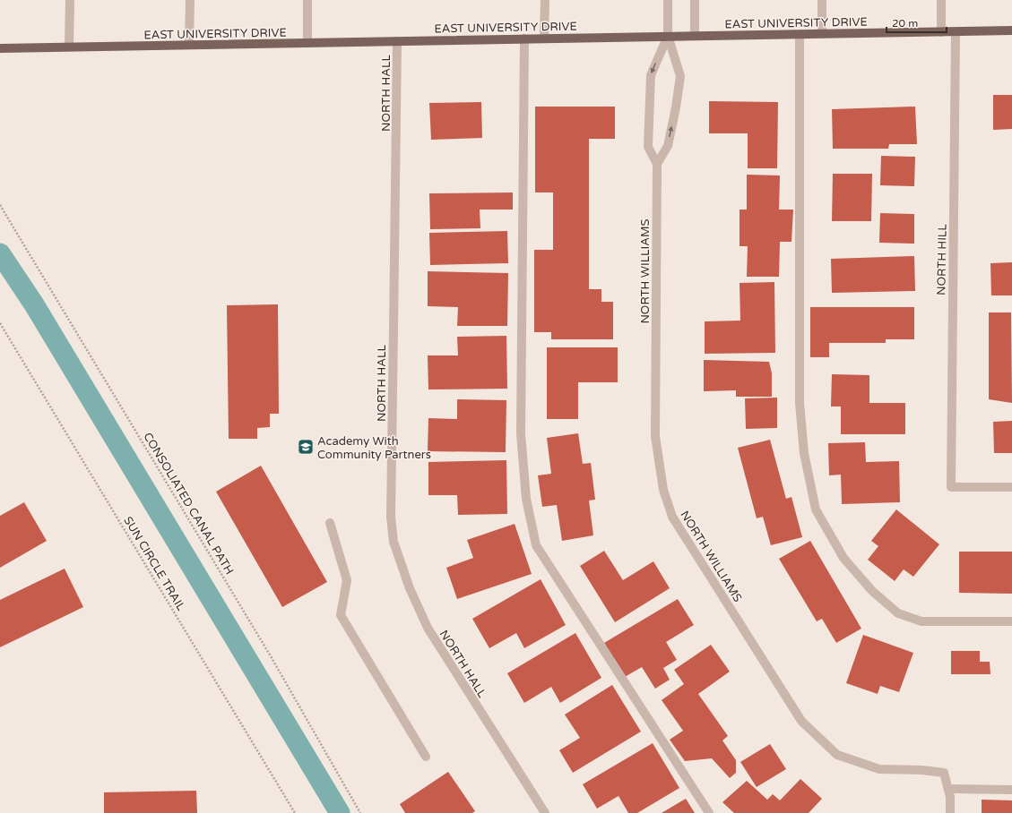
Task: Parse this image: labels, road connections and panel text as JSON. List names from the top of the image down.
{
  "streets": {
    "main road": ["EAST UNIVERSITY DRIVE"],
    "street": ["NORTH HALL", "NORTH HILL", "NORTH WILLIAMS"],
    "path": ["CONSOLIATED CANAL PATH", "SUN CIRCLE TRAIL"]
  },
  "crossings": [
    ["EAST UNIVERSITY DRIVE", "NORTH HALL"],
    ["EAST UNIVERSITY DRIVE", "NORTH HILL"],
    ["EAST UNIVERSITY DRIVE", "NORTH WILLIAMS"]
  ],
  "places": {
    "school or university": ["Academy With Community Partners"]
  },
  "scale_bar": "20 m"
}
